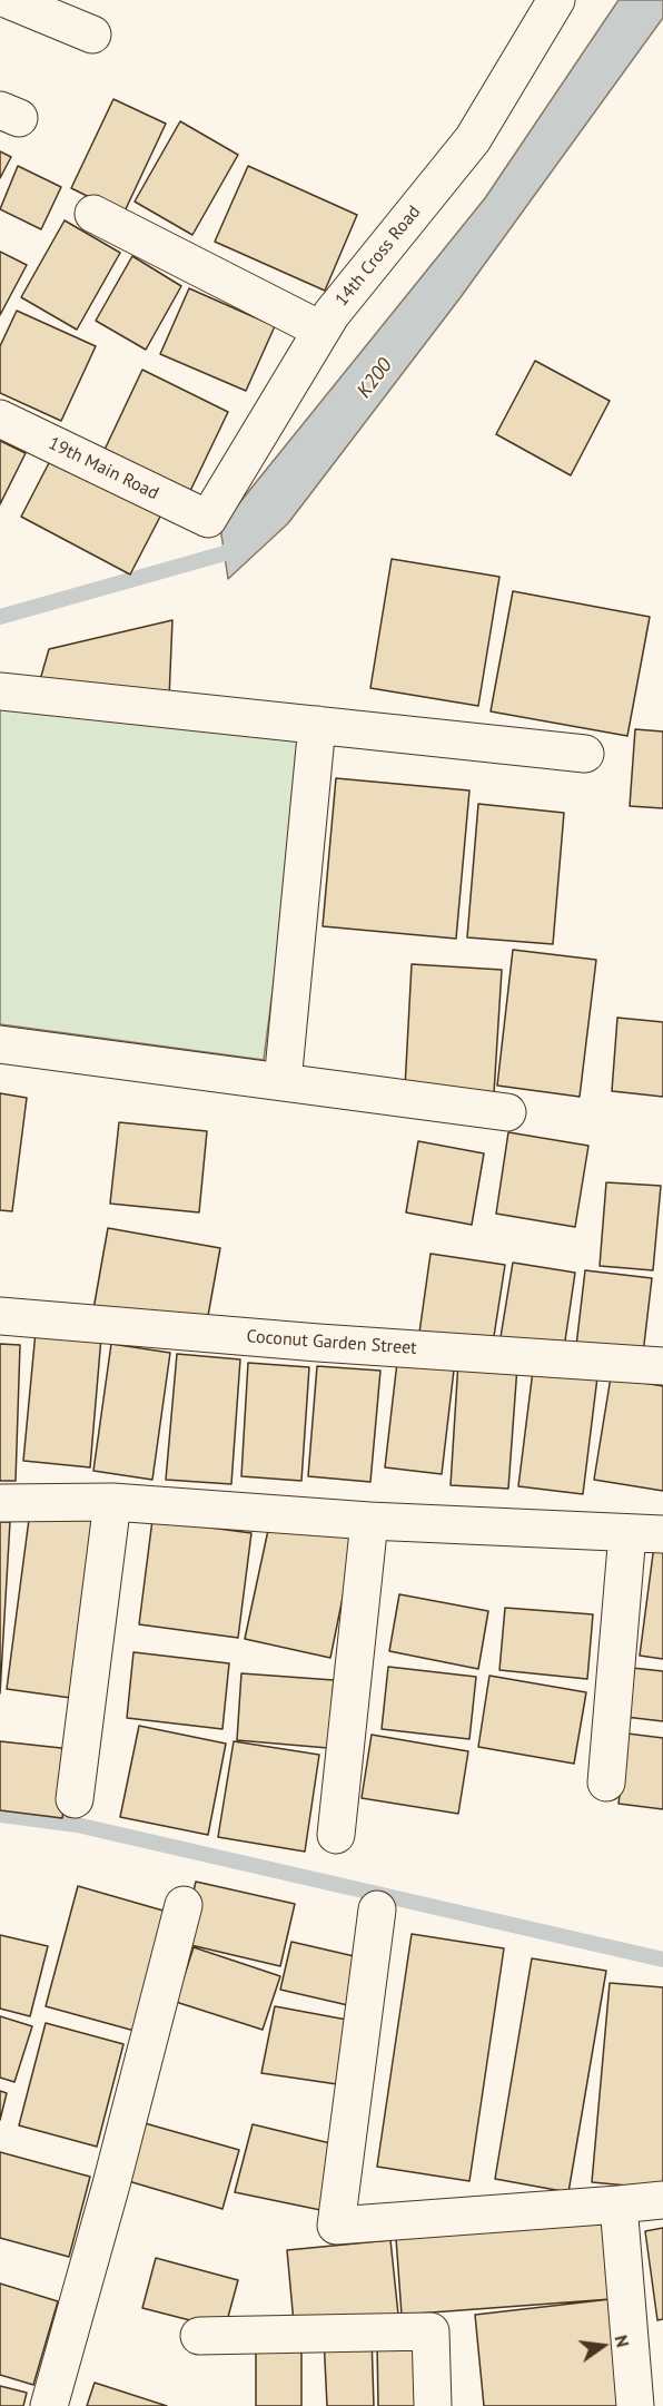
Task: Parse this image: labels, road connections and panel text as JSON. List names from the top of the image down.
{
  "streets": {
    "street": ["14th Cross Road", "19th Main Road", "Coconut Garden Street"]
  },
  "crossings": [
    ["14th Cross Road", "19th Main Road"]
  ],
  "water": ["K200"],
  "north": "right"
}
